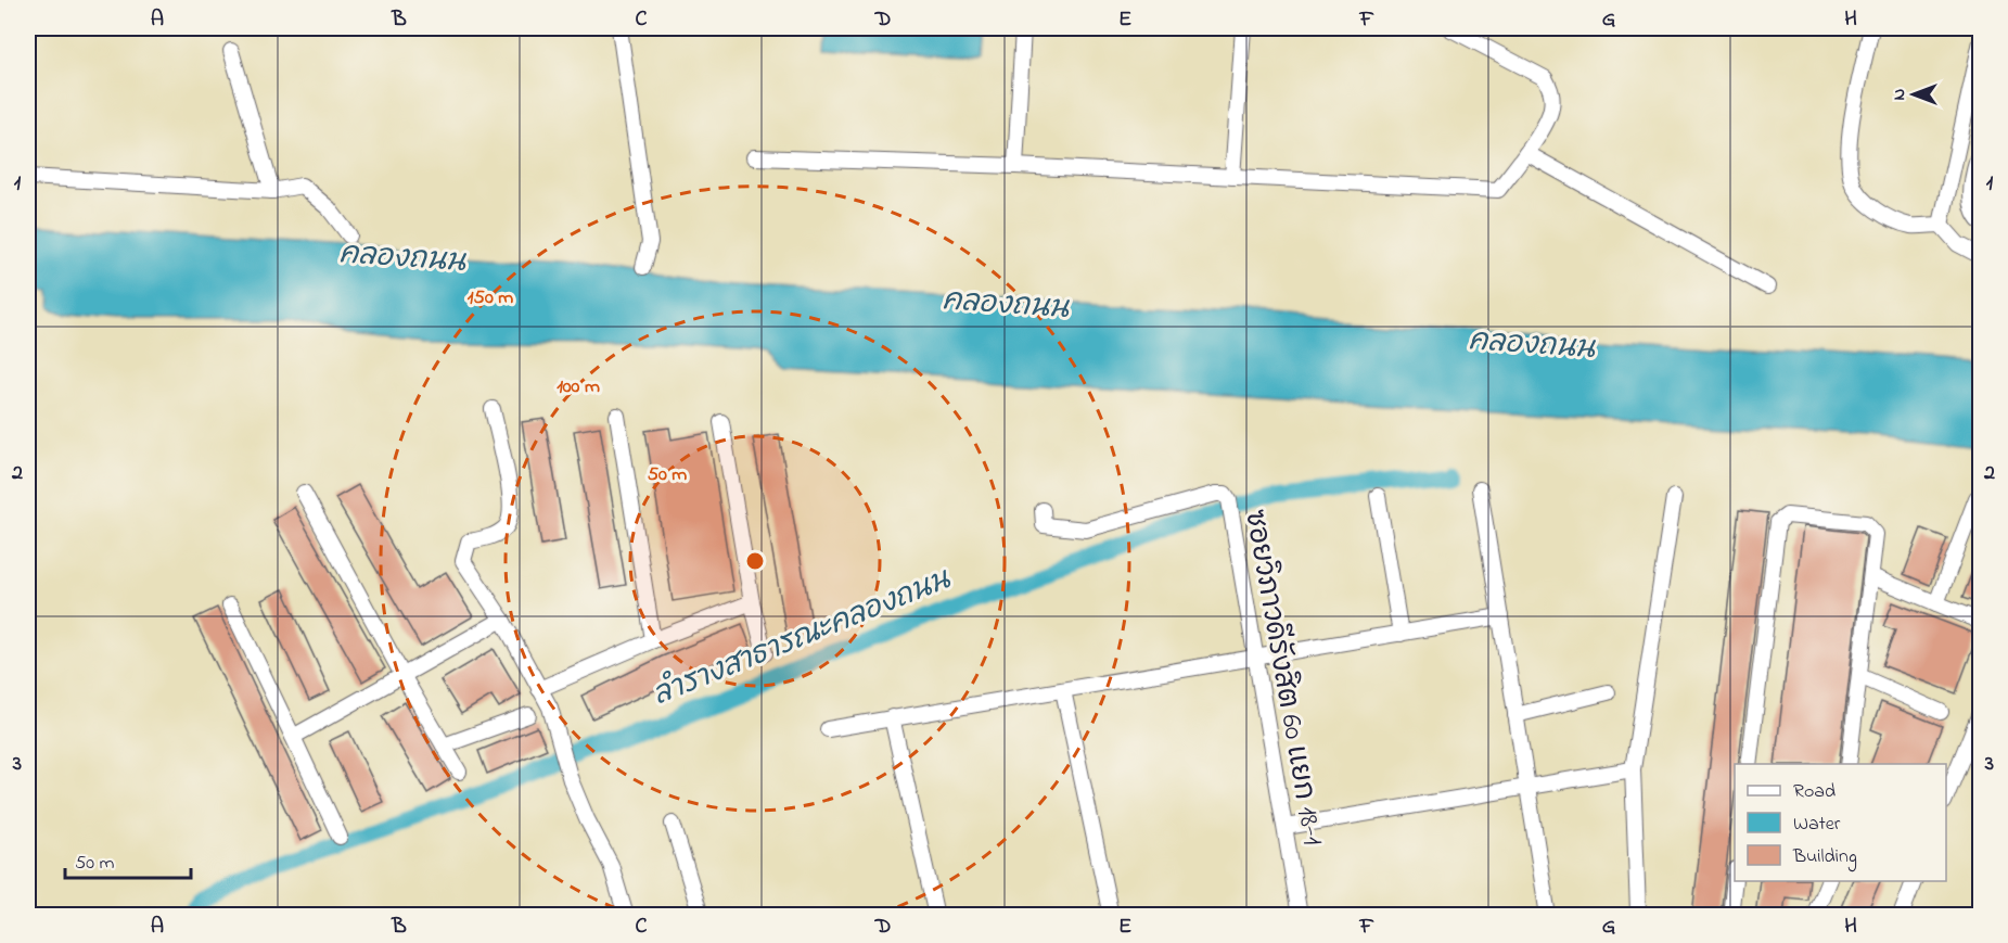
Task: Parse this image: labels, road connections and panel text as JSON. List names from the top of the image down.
{
  "streets": {
    "street": ["ซอยวิภาวดีรังสิต 60 แยก 18-1"]
  },
  "water": ["คลองถนน", "ลำรางสาธารณะคลองถนน"],
  "legend": ["Road", "Water", "Building"],
  "scale_bar": "50 m",
  "north": "left",
  "grid": {
    "columns": [
      "A",
      "B",
      "C",
      "D",
      "E",
      "F",
      "G",
      "H"
    ],
    "rows": ["1", "2", "3"]
  },
  "rings": ["150 m", "100 m", "50 m"]
}
